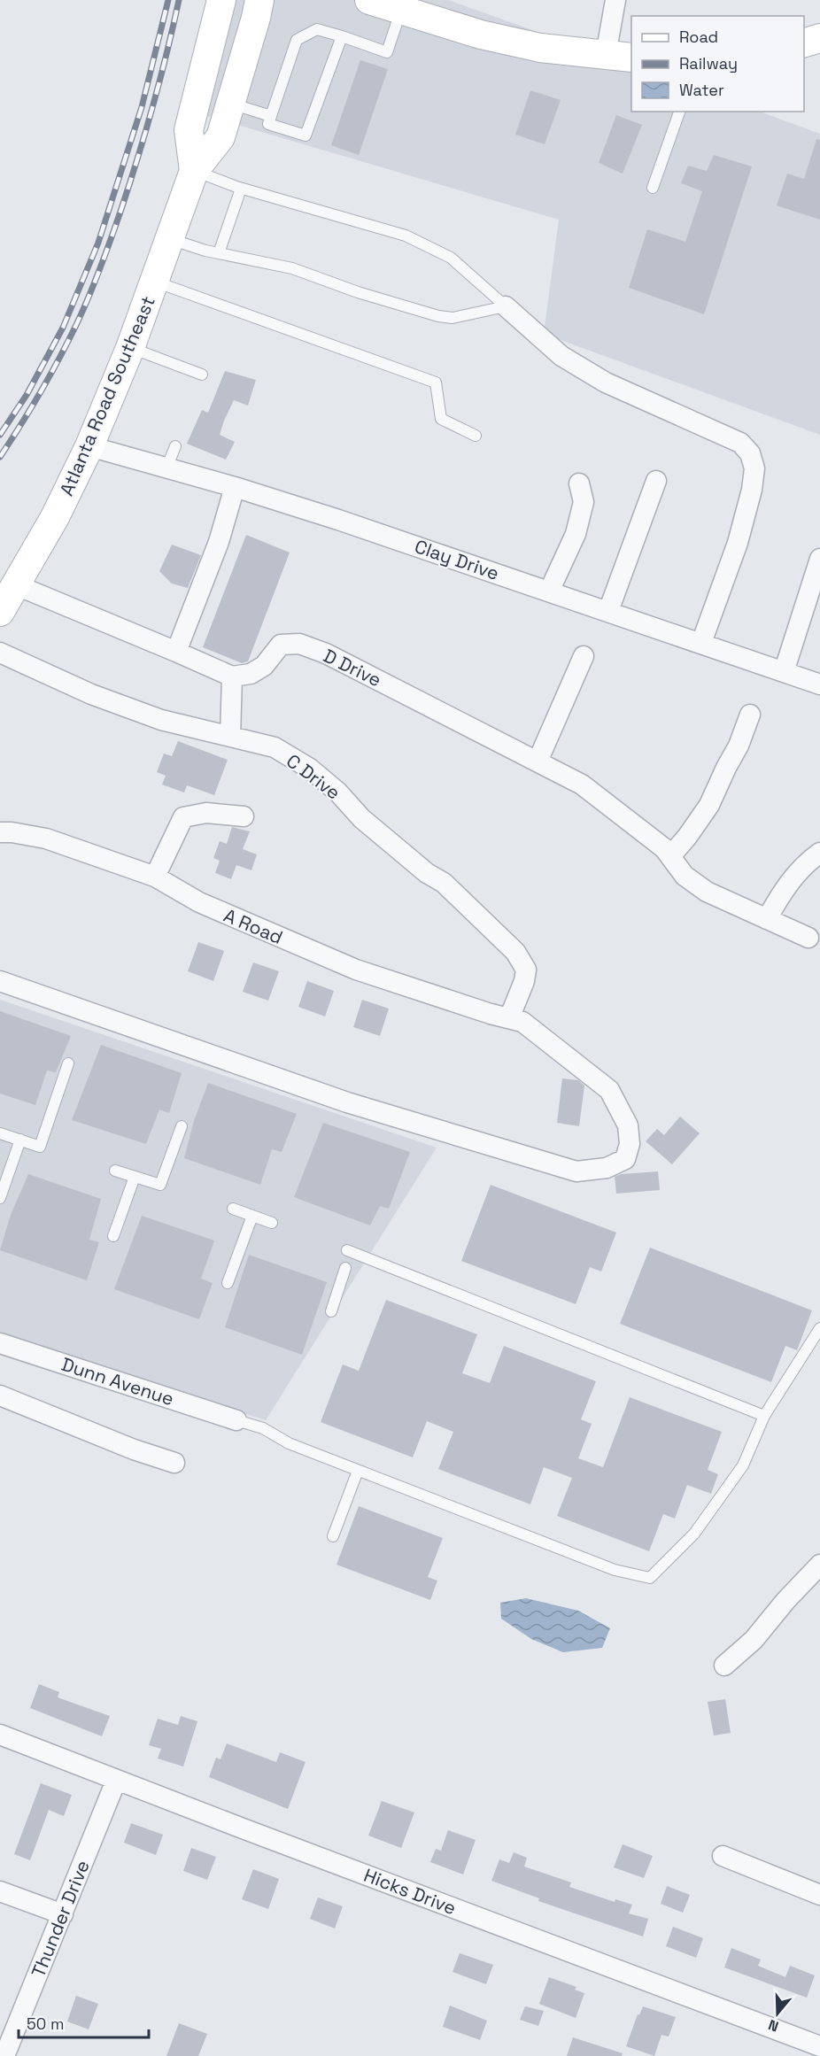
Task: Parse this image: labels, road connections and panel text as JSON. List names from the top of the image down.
{
  "streets": {
    "main road": ["Atlanta Road Southeast"],
    "street": [
      "Clay Drive",
      "D Drive",
      "C Drive",
      "A Road",
      "Dunn Avenue",
      "Hicks Drive",
      "Thunder Drive"
    ]
  },
  "crossings": [
    ["Atlanta Road Southeast", "Clay Drive"],
    ["C Drive", "A Road"],
    ["Hicks Drive", "Thunder Drive"]
  ],
  "legend": ["Road", "Railway", "Water"],
  "scale_bar": "50 m",
  "north": "bottom"
}
